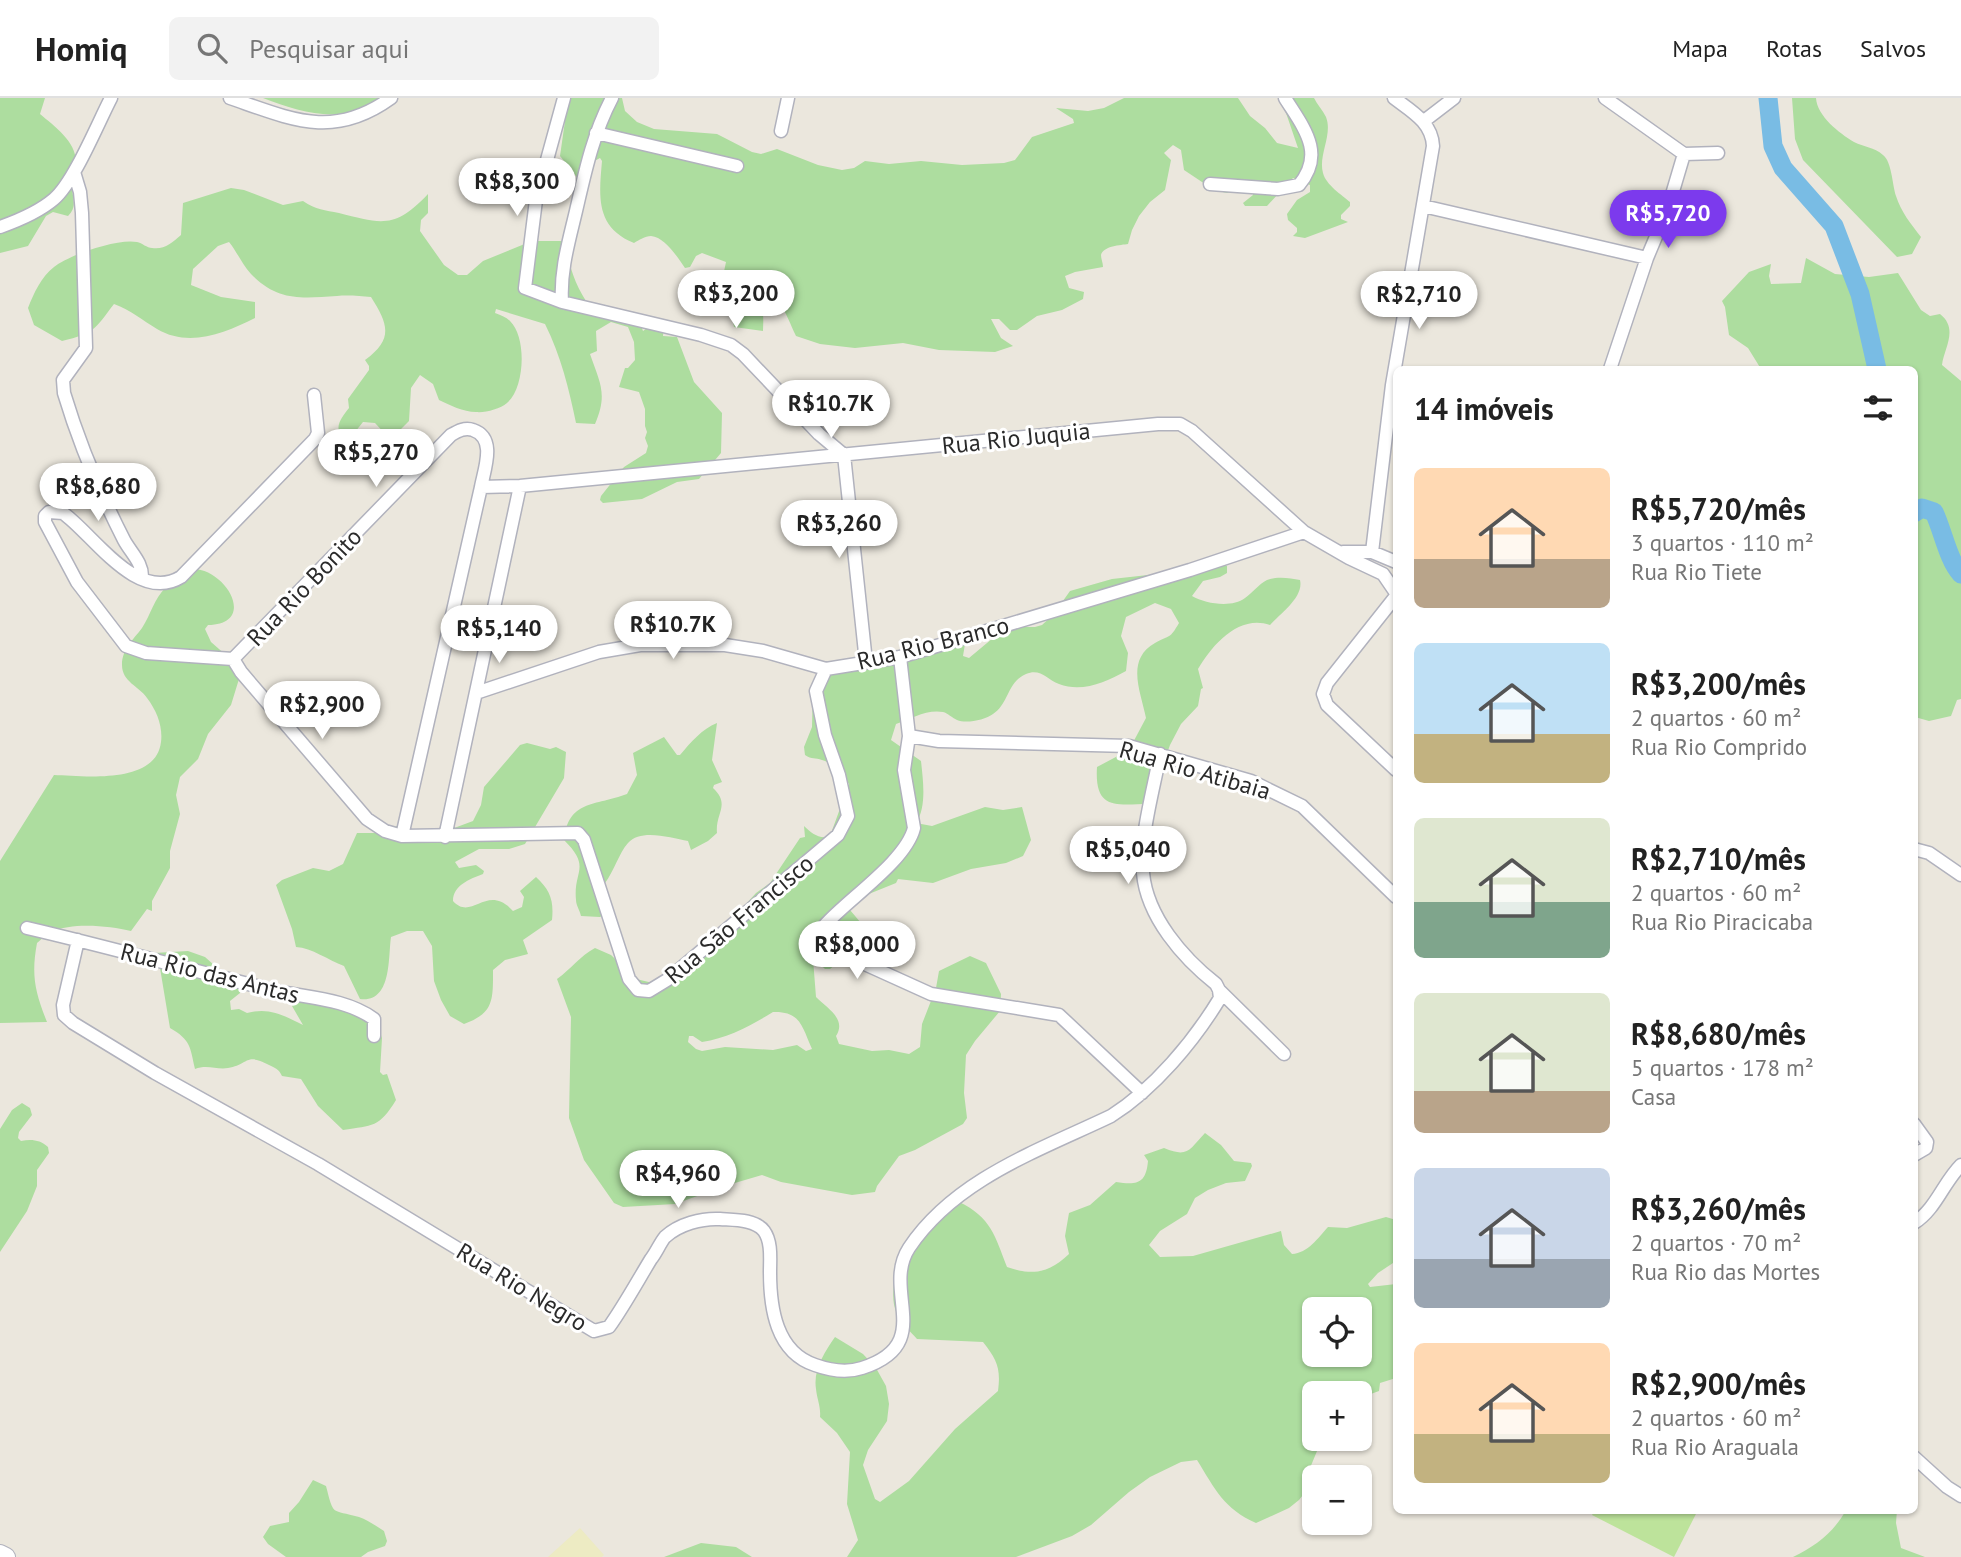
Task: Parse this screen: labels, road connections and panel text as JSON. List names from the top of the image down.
{
  "streets": {
    "street": [
      "Rua Rio Juquia",
      "Rua Rio Bonito",
      "Rua Rio Branco",
      "Rua Rio Atibaia",
      "Rua São Francisco",
      "Rua Rio das Antas",
      "Rua Rio Negro"
    ]
  },
  "crossings": [
    ["Rua Rio Juquia", "Rua Rio Bonito"],
    ["Rua Rio Juquia", "Rua Rio Branco"],
    ["Rua Rio Branco", "Rua São Francisco"],
    ["Rua Rio das Antas", "Rua Rio Negro"]
  ],
  "page": {
    "header": "Homiq",
    "search": "Pesquisar aqui",
    "nav": ["Mapa", "Rotas", "Salvos"],
    "price": [
      "R$8,300",
      "R$5,720",
      "R$3,200",
      "R$2,710",
      "R$10.7K",
      "R$5,270",
      "R$8,680",
      "R$3,260",
      "R$10.7K",
      "R$5,140",
      "R$2,900",
      "R$5,040",
      "R$8,000",
      "R$4,960"
    ],
    "heading": "14 imóveis",
    "list": [
      {
        "name": "R$5,720/mês",
        "note": "3 quartos · 110 m² · Rua Rio Tiete"
      },
      {
        "name": "R$3,200/mês",
        "note": "2 quartos · 60 m² · Rua Rio Comprido"
      },
      {
        "name": "R$2,710/mês",
        "note": "2 quartos · 60 m² · Rua Rio Piracicaba"
      },
      {
        "name": "R$8,680/mês",
        "note": "5 quartos · 178 m² · Casa"
      },
      {
        "name": "R$3,260/mês",
        "note": "2 quartos · 70 m² · Rua Rio das Mortes"
      },
      {
        "name": "R$2,900/mês",
        "note": "2 quartos · 60 m² · Rua Rio Araguala"
      }
    ],
    "map_buttons": ["+", "−"]
  }
}
